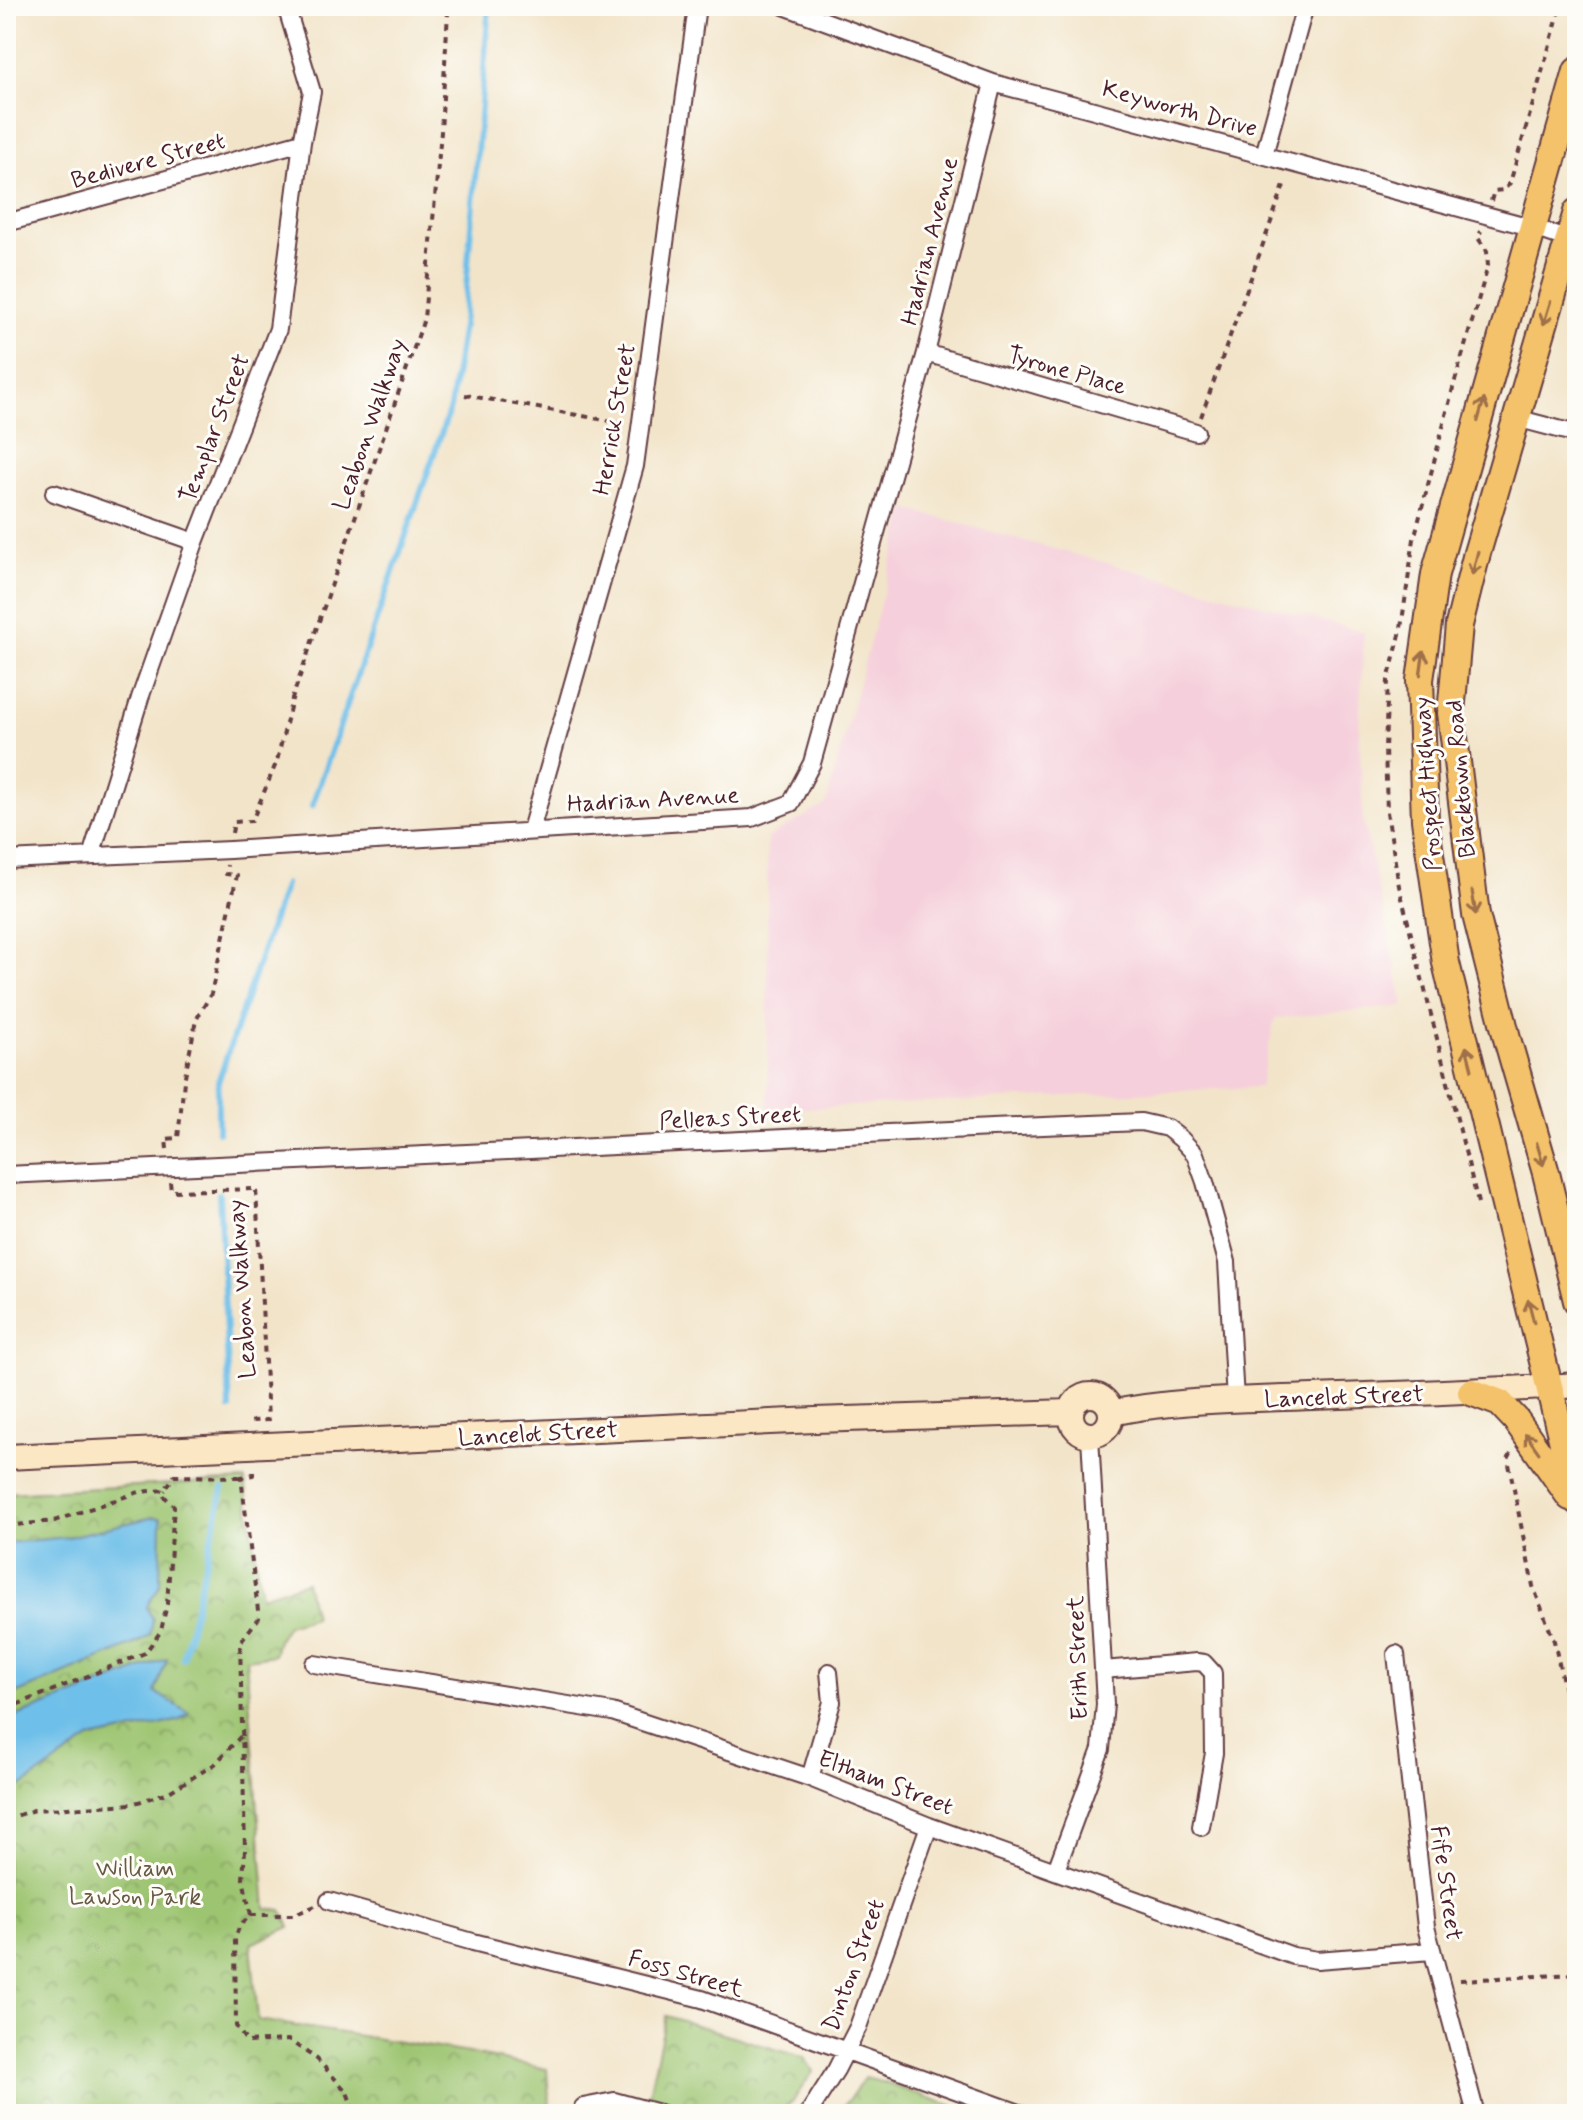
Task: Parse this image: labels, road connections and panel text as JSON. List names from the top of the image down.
{
  "streets": {
    "main road": ["Blacktown Road", "Prospect Highway"],
    "street": [
      "Keyworth Drive",
      "Bedivere Street",
      "Hadrian Avenue",
      "Tyrone Place",
      "Herrick Street",
      "Templar Street",
      "Pelleas Street",
      "Lancelot Street",
      "Erith Street",
      "Eltham Street",
      "Fife Street",
      "Dinton Street",
      "Foss Street"
    ],
    "path": ["Leabon Walkway"]
  },
  "crossings": [
    ["Keyworth Drive", "Hadrian Avenue"],
    ["Keyworth Drive", "Blacktown Road"],
    ["Keyworth Drive", "Prospect Highway"],
    ["Bedivere Street", "Templar Street"],
    ["Hadrian Avenue", "Tyrone Place"],
    ["Hadrian Avenue", "Herrick Street"],
    ["Hadrian Avenue", "Templar Street"],
    ["Prospect Highway", "Lancelot Street"],
    ["Pelleas Street", "Lancelot Street"],
    ["Lancelot Street", "Erith Street"],
    ["Erith Street", "Eltham Street"],
    ["Eltham Street", "Fife Street"],
    ["Eltham Street", "Dinton Street"],
    ["Dinton Street", "Foss Street"]
  ],
  "one_way": ["Blacktown Road", "Prospect Highway"],
  "parks": ["William Lawson Park"]
}
